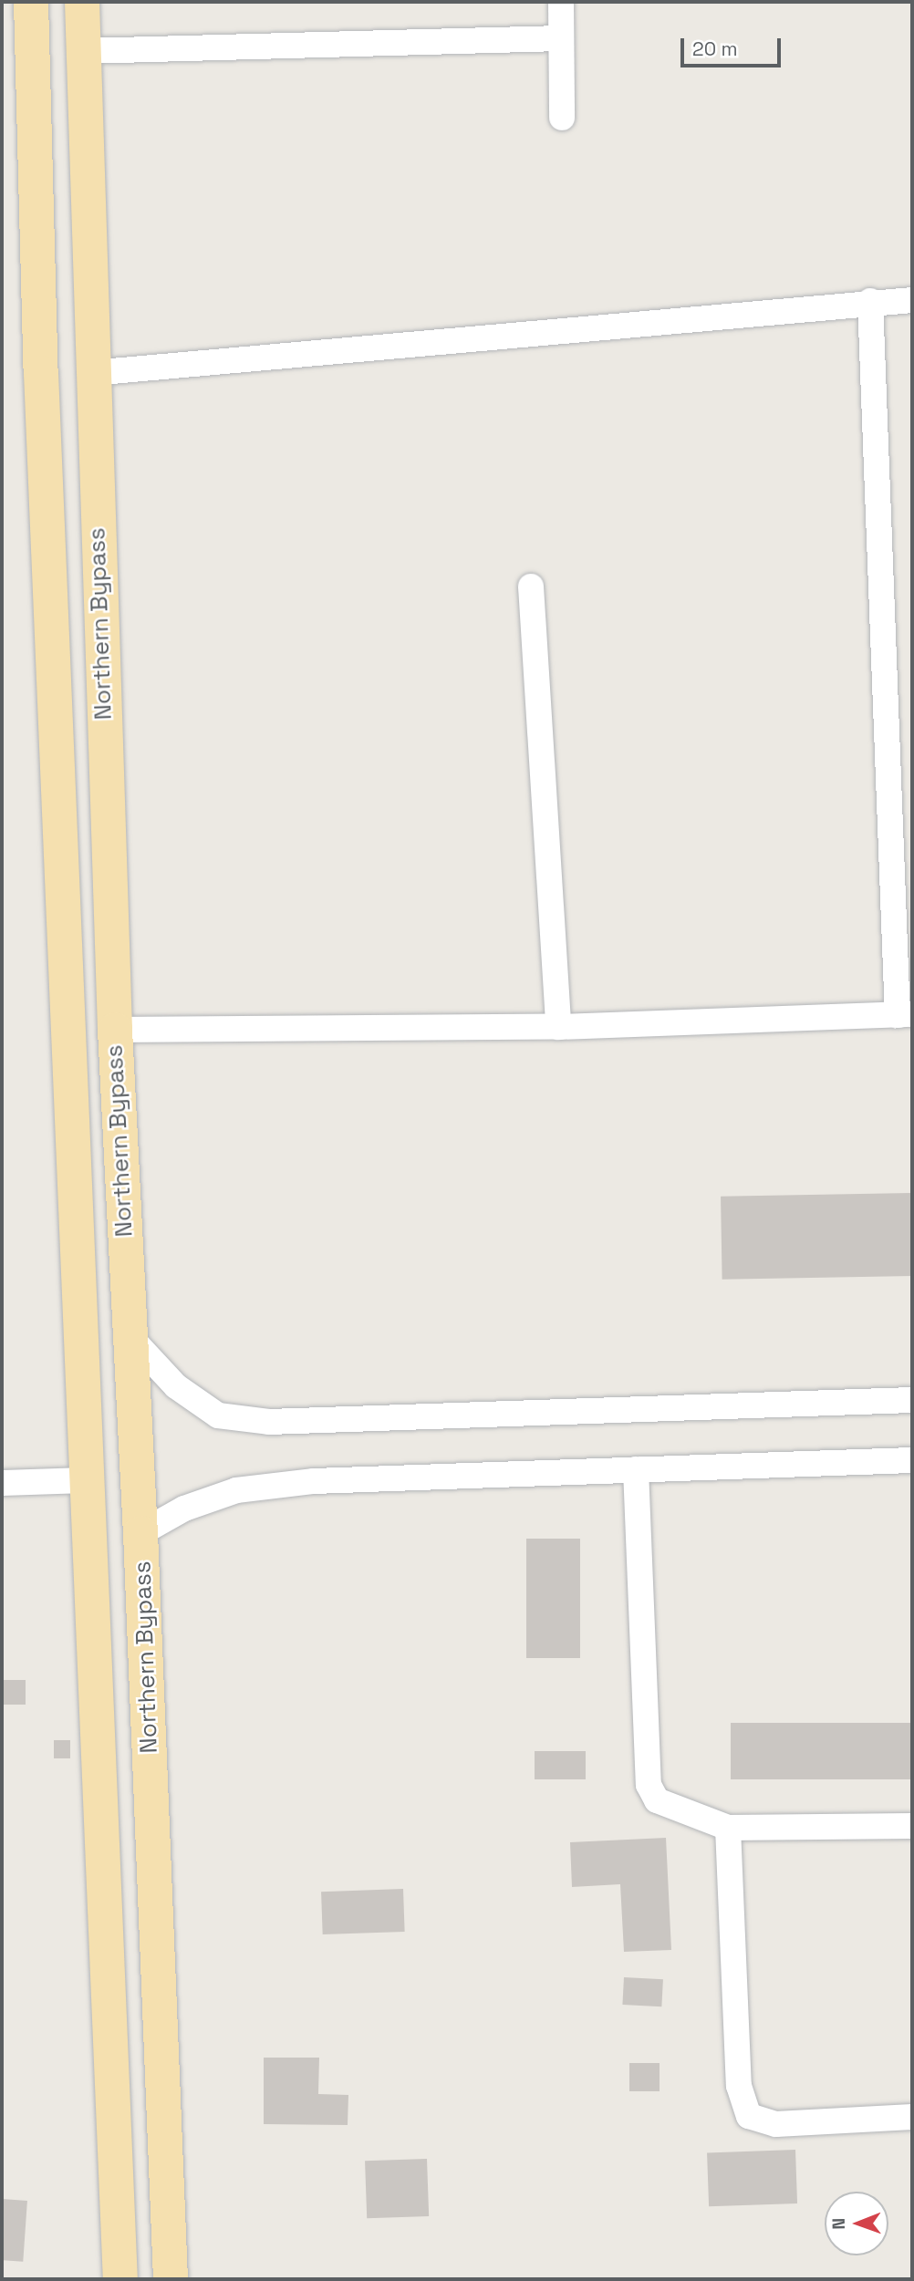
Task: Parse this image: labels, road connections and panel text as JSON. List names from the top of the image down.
{
  "streets": {
    "main road": ["Northern Bypass"]
  },
  "scale_bar": "20 m",
  "north": "left"
}
